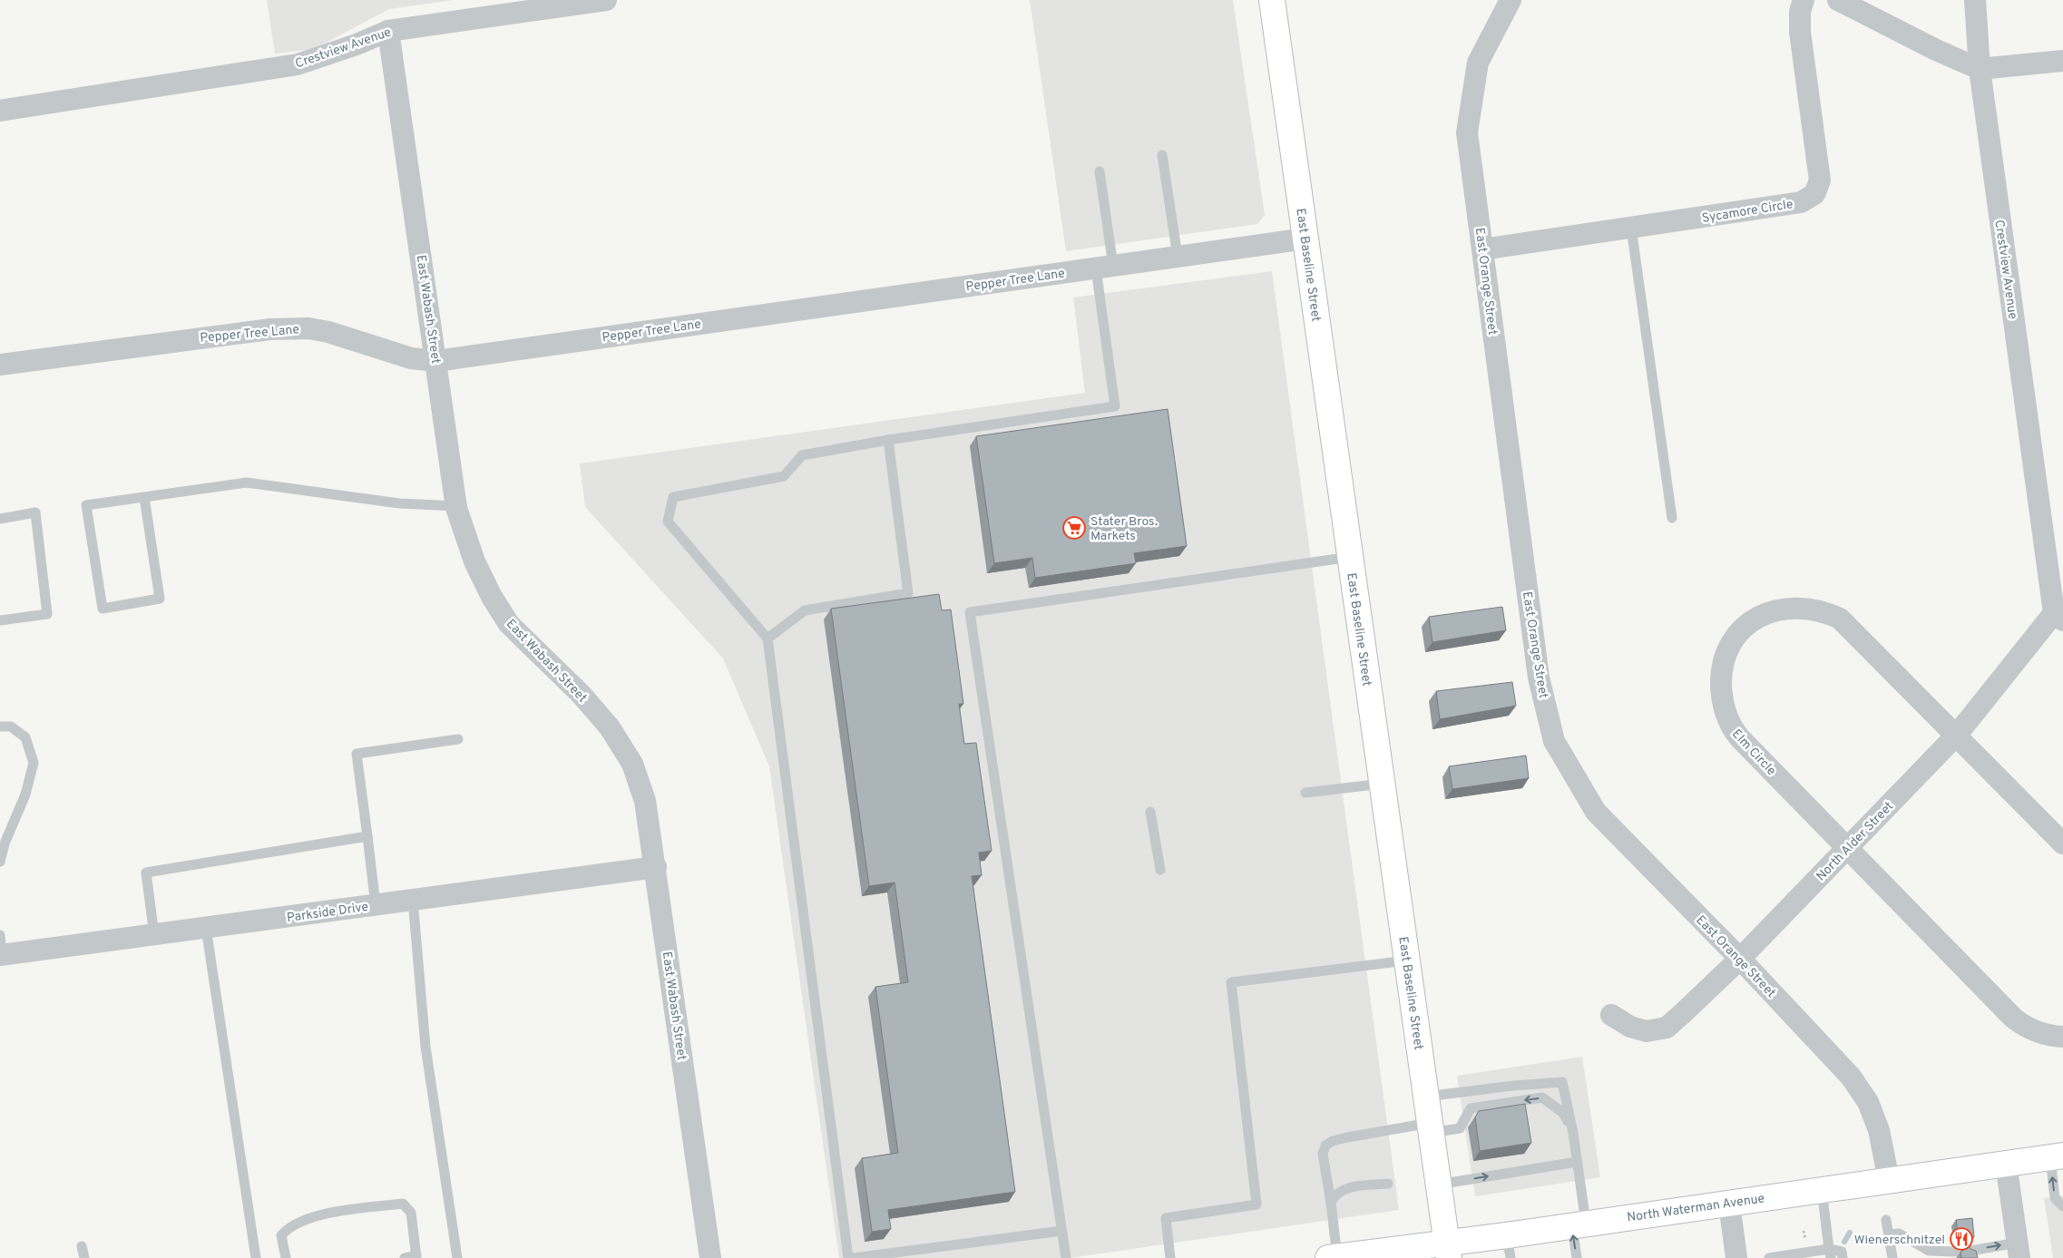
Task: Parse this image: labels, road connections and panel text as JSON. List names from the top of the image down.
{
  "streets": {
    "main road": ["East Baseline Street", "North Waterman Avenue"],
    "street": [
      "Crestview Avenue",
      "Sycamore Circle",
      "Pepper Tree Lane",
      "East Orange Street",
      "East Wabash Street",
      "Elm Circle",
      "North Alder Street",
      "Parkside Drive"
    ]
  },
  "crossings": [
    ["Crestview Avenue", "East Wabash Street"],
    ["Crestview Avenue", "North Alder Street"],
    ["Sycamore Circle", "East Orange Street"],
    ["East Baseline Street", "Pepper Tree Lane"],
    ["East Baseline Street", "North Waterman Avenue"],
    ["Pepper Tree Lane", "East Wabash Street"],
    ["East Orange Street", "North Alder Street"],
    ["East Orange Street", "North Waterman Avenue"],
    ["East Wabash Street", "Parkside Drive"],
    ["Elm Circle", "North Alder Street"]
  ],
  "places": {
    "supermarket": ["Stater Bros. Markets"],
    "restaurant": ["Wienerschnitzel"]
  }
}
